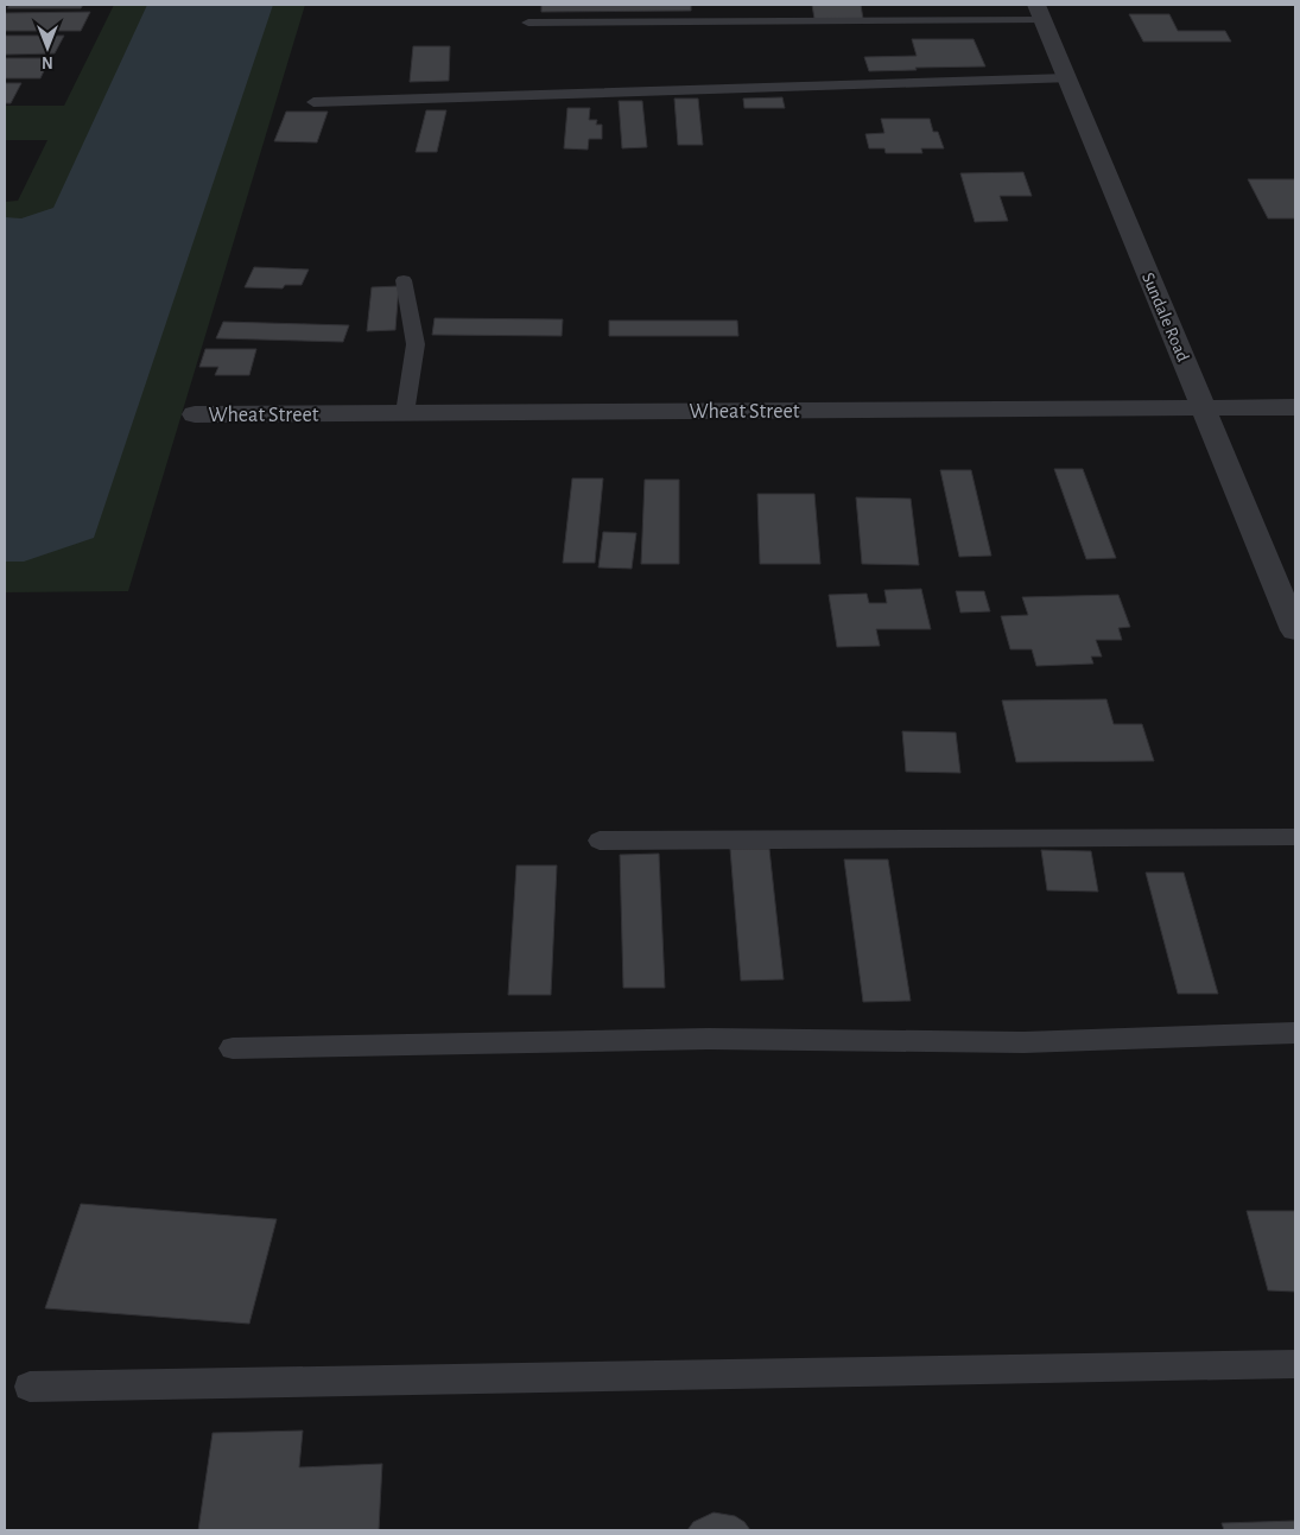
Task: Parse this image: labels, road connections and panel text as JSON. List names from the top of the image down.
{
  "streets": {
    "street": ["Sundale Road", "Wheat Street"]
  },
  "crossings": [
    ["Sundale Road", "Wheat Street"]
  ],
  "north": "bottom"
}
